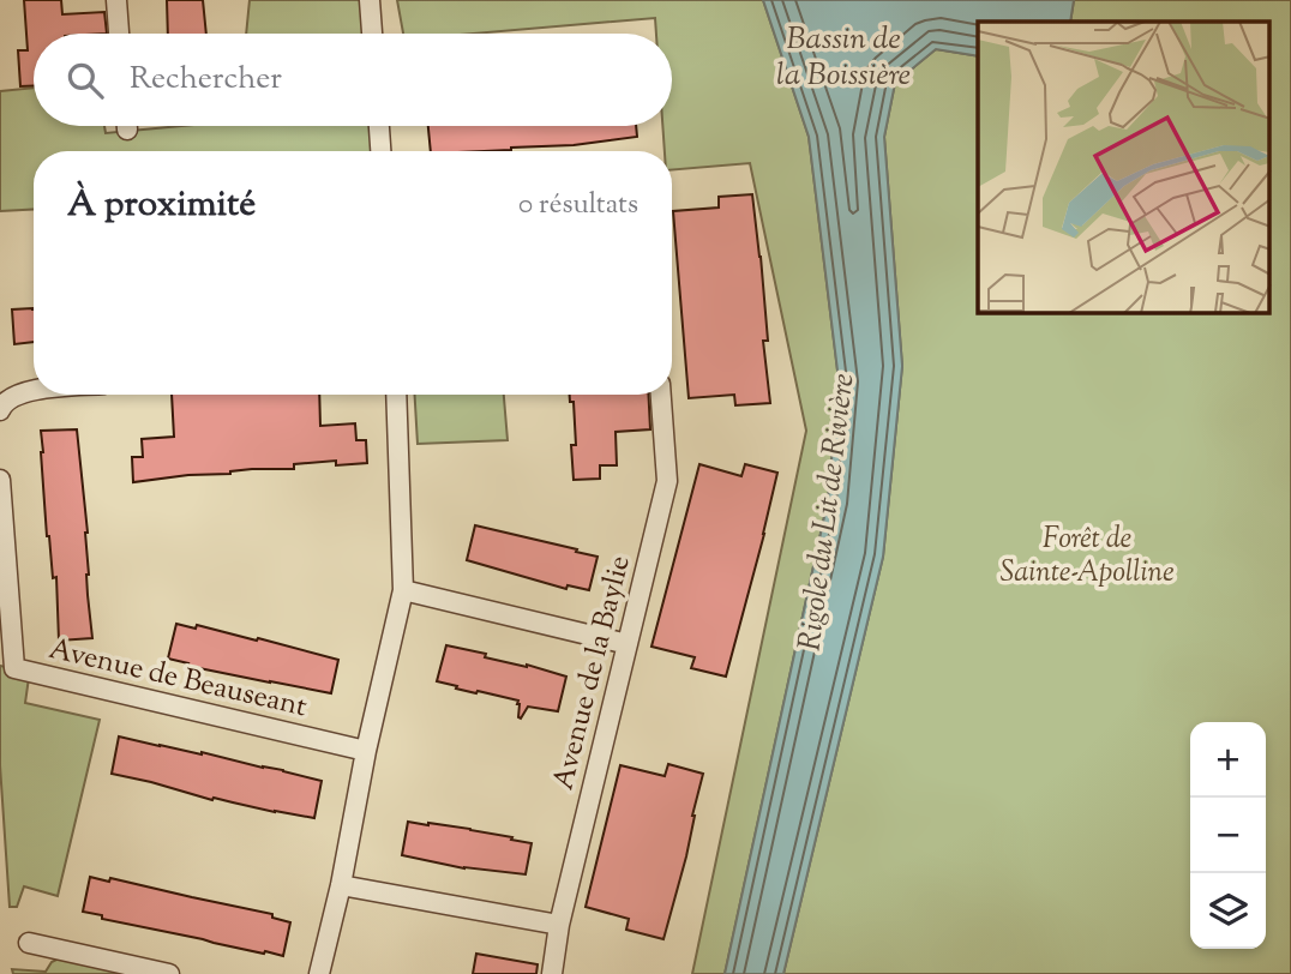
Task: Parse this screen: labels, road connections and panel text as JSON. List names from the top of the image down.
{
  "streets": {
    "street": ["Avenue de la Baylie", "Avenue de Beauseant"]
  },
  "water": ["Bassin de la Boissière", "Rigole du Lit de Rivière"],
  "parks": ["Forêt de Sainte-Apolline"],
  "page": {
    "search": "Rechercher",
    "heading": ["À proximité", "0 résultats"],
    "map_buttons": ["+", "−"]
  }
}
